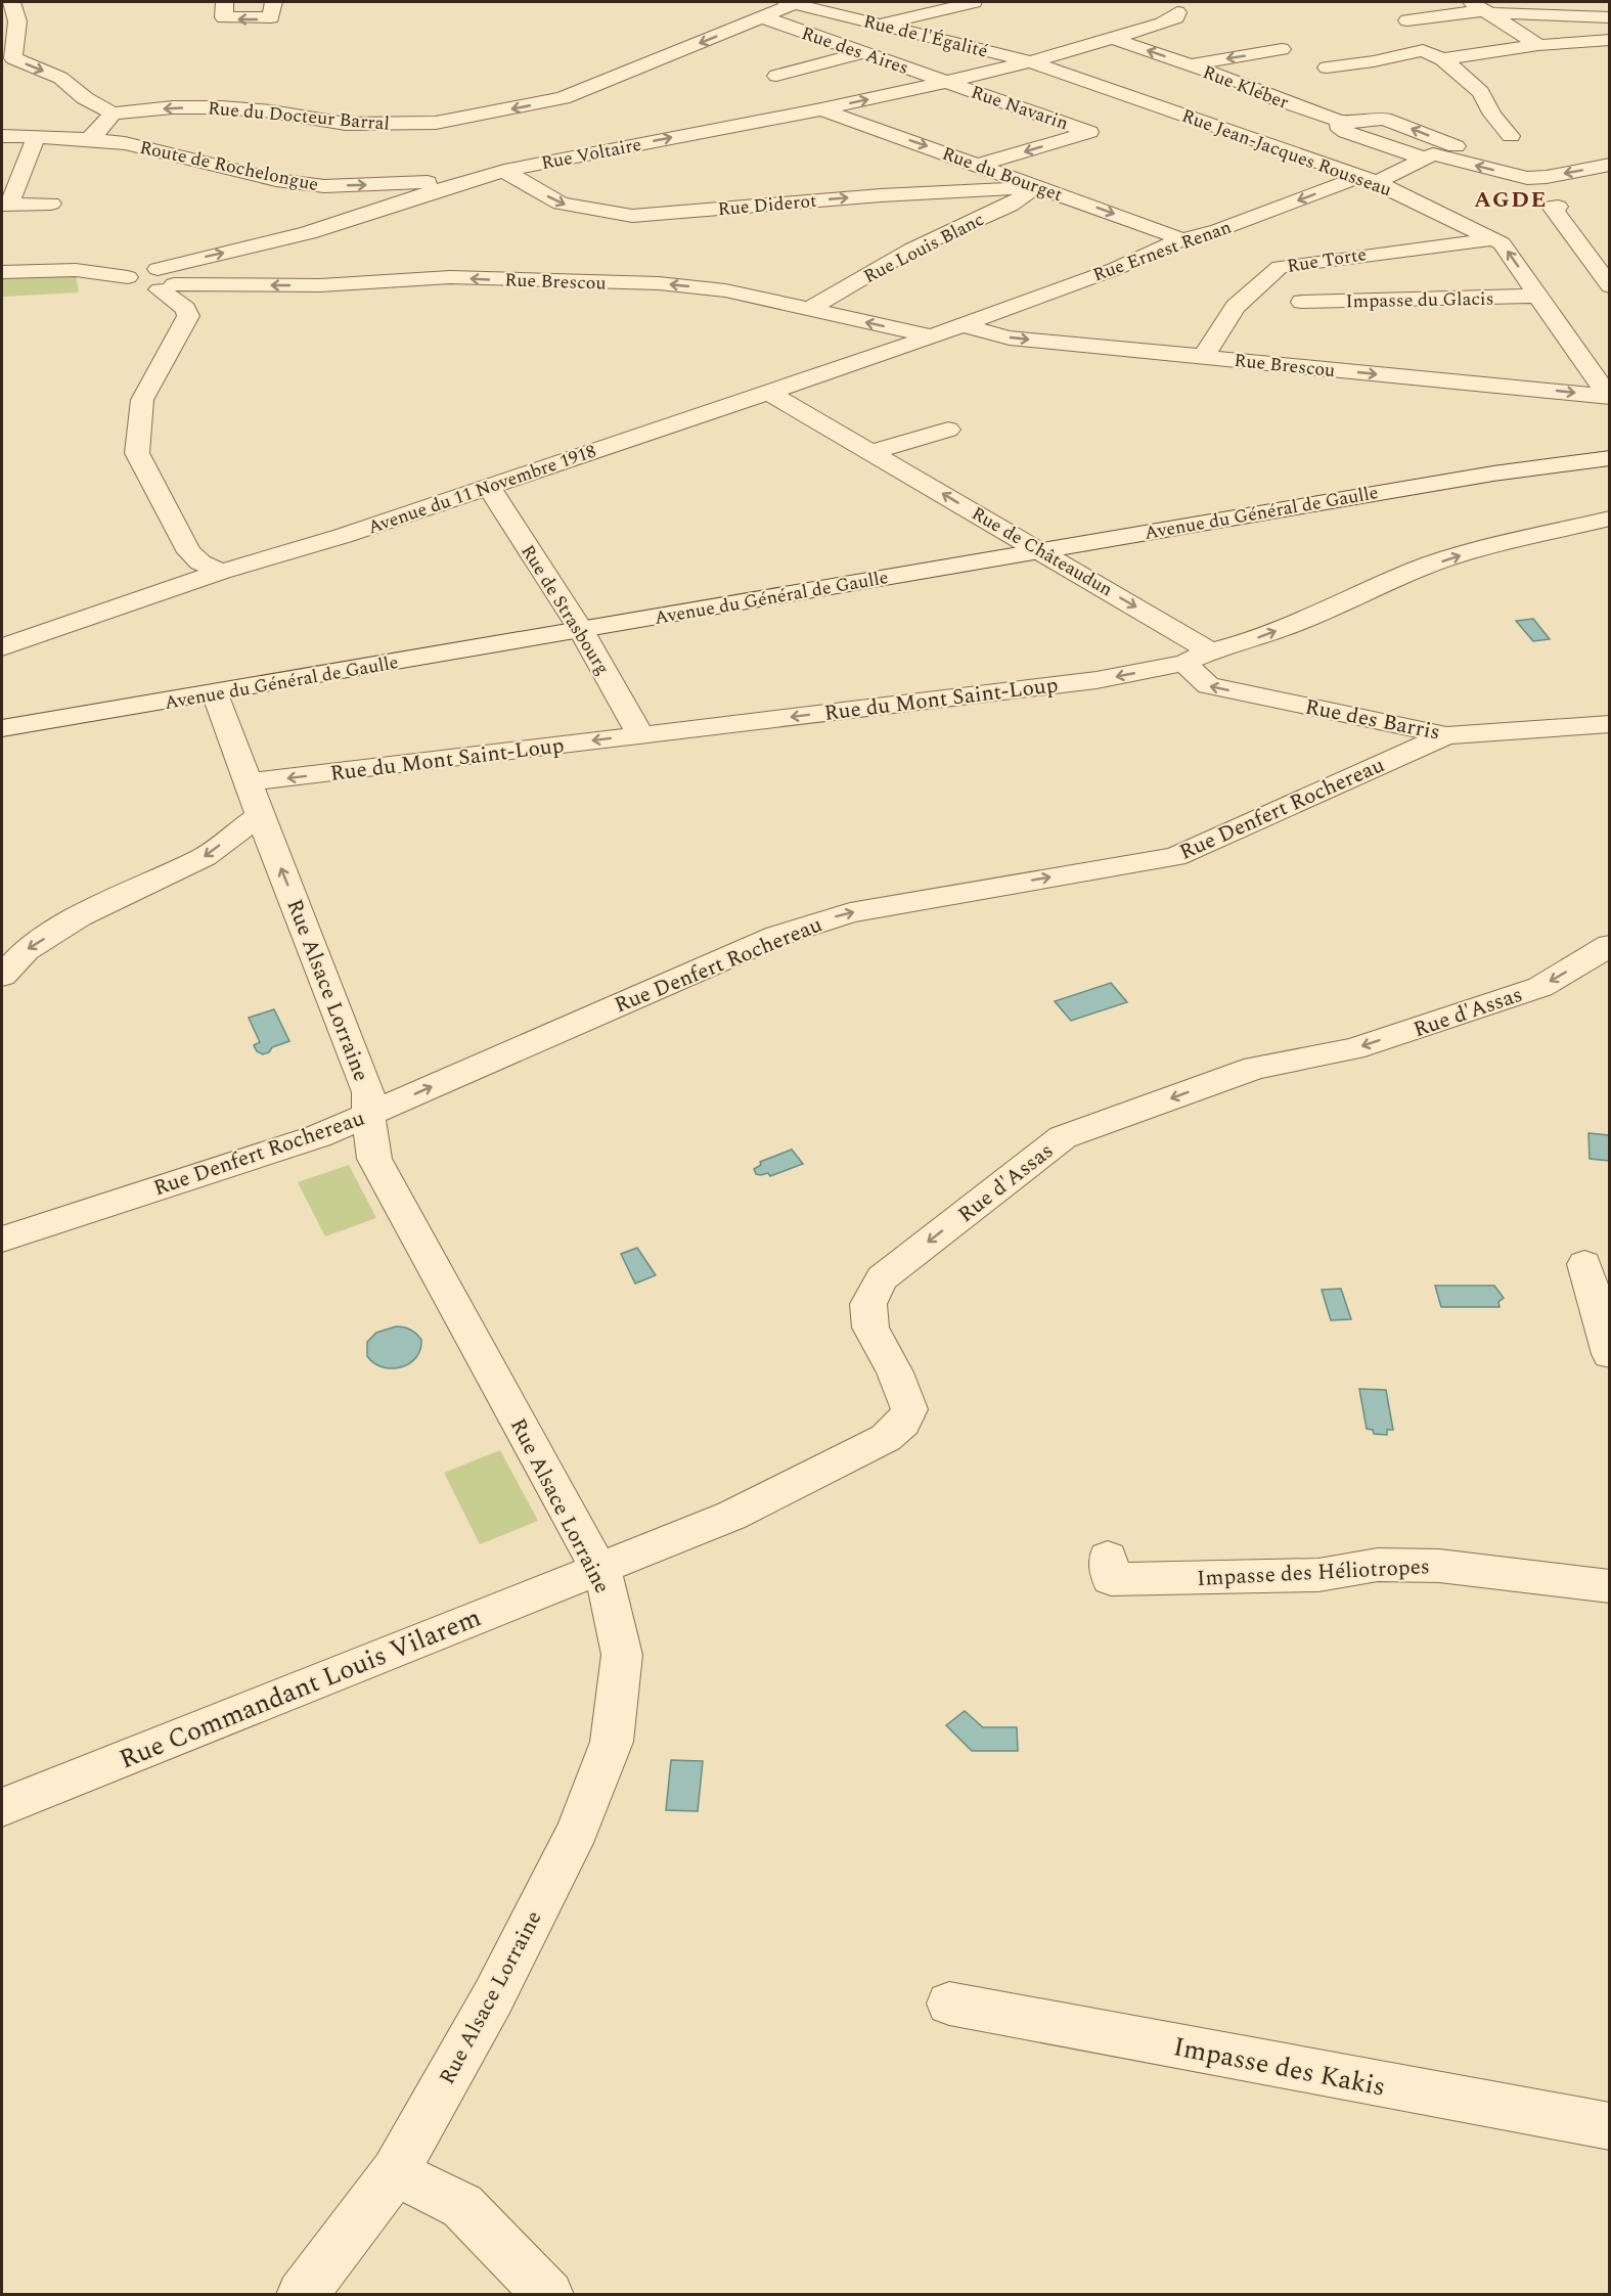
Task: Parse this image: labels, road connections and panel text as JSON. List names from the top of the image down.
{
  "streets": {
    "street": [
      "Rue de l'Égalité",
      "Rue des Aires",
      "Rue Kléber",
      "Rue Navarin",
      "Rue du Docteur Barral",
      "Rue Jean-Jacques Rousseau",
      "Rue Voltaire",
      "Route de Rochelongue",
      "Rue du Bourget",
      "Rue Diderot",
      "Rue Louis Blanc",
      "Rue Ernest Renan",
      "Rue Torte",
      "Rue Brescou",
      "Impasse du Glacis",
      "Avenue du 11 Novembre 1918",
      "Avenue du Général de Gaulle",
      "Rue de Châteaudun",
      "Rue de Strasbourg",
      "Rue du Mont Saint-Loup",
      "Rue des Barris",
      "Rue Denfert Rochereau",
      "Rue Alsace Lorraine",
      "Rue d'Assas",
      "Impasse des Héliotropes",
      "Rue Commandant Louis Vilarem",
      "Impasse des Kakis"
    ]
  },
  "crossings": [
    ["Rue de l'Égalité", "Rue du Docteur Barral"],
    ["Rue de l'Égalité", "Rue Jean-Jacques Rousseau"],
    ["Rue de l'Égalité", "Rue Voltaire"],
    ["Rue des Aires", "Rue Navarin"],
    ["Rue des Aires", "Rue du Docteur Barral"],
    ["Rue des Aires", "Rue Voltaire"],
    ["Rue Kléber", "Rue Voltaire"],
    ["Rue Navarin", "Rue Voltaire"],
    ["Rue Navarin", "Rue du Bourget"],
    ["Rue Jean-Jacques Rousseau", "Rue Voltaire"],
    ["Rue Jean-Jacques Rousseau", "Rue Ernest Renan"],
    ["Rue Jean-Jacques Rousseau", "Rue Torte"],
    ["Rue Jean-Jacques Rousseau", "Rue Brescou"],
    ["Rue Jean-Jacques Rousseau", "Impasse du Glacis"],
    ["Rue Voltaire", "Route de Rochelongue"],
    ["Rue Voltaire", "Rue du Bourget"],
    ["Rue Voltaire", "Rue Diderot"],
    ["Rue Voltaire", "Rue Brescou"],
    ["Rue du Bourget", "Rue Diderot"],
    ["Rue du Bourget", "Rue Louis Blanc"],
    ["Rue du Bourget", "Rue Ernest Renan"],
    ["Rue Diderot", "Rue Louis Blanc"],
    ["Rue Louis Blanc", "Rue Brescou"],
    ["Rue Ernest Renan", "Rue Brescou"],
    ["Rue Ernest Renan", "Avenue du 11 Novembre 1918"],
    ["Rue Torte", "Rue Brescou"],
    ["Rue Brescou", "Avenue du 11 Novembre 1918"],
    ["Avenue du 11 Novembre 1918", "Rue de Châteaudun"],
    ["Avenue du 11 Novembre 1918", "Rue de Strasbourg"],
    ["Avenue du Général de Gaulle", "Rue de Châteaudun"],
    ["Avenue du Général de Gaulle", "Rue de Strasbourg"],
    ["Avenue du Général de Gaulle", "Rue Alsace Lorraine"],
    ["Rue de Châteaudun", "Rue du Mont Saint-Loup"],
    ["Rue de Strasbourg", "Rue du Mont Saint-Loup"],
    ["Rue du Mont Saint-Loup", "Rue des Barris"],
    ["Rue du Mont Saint-Loup", "Rue Alsace Lorraine"],
    ["Rue des Barris", "Rue Denfert Rochereau"],
    ["Rue Denfert Rochereau", "Rue Alsace Lorraine"],
    ["Rue Alsace Lorraine", "Rue d'Assas"],
    ["Rue Alsace Lorraine", "Rue Commandant Louis Vilarem"],
    ["Rue d'Assas", "Rue Commandant Louis Vilarem"]
  ],
  "one_way": [
    "Rue du Docteur Barral",
    "Rue Voltaire",
    "Route de Rochelongue",
    "Rue du Bourget",
    "Rue des Barris",
    "Rue Denfert Rochereau",
    "Rue d'Assas"
  ],
  "districts": ["AGDE"]
}
